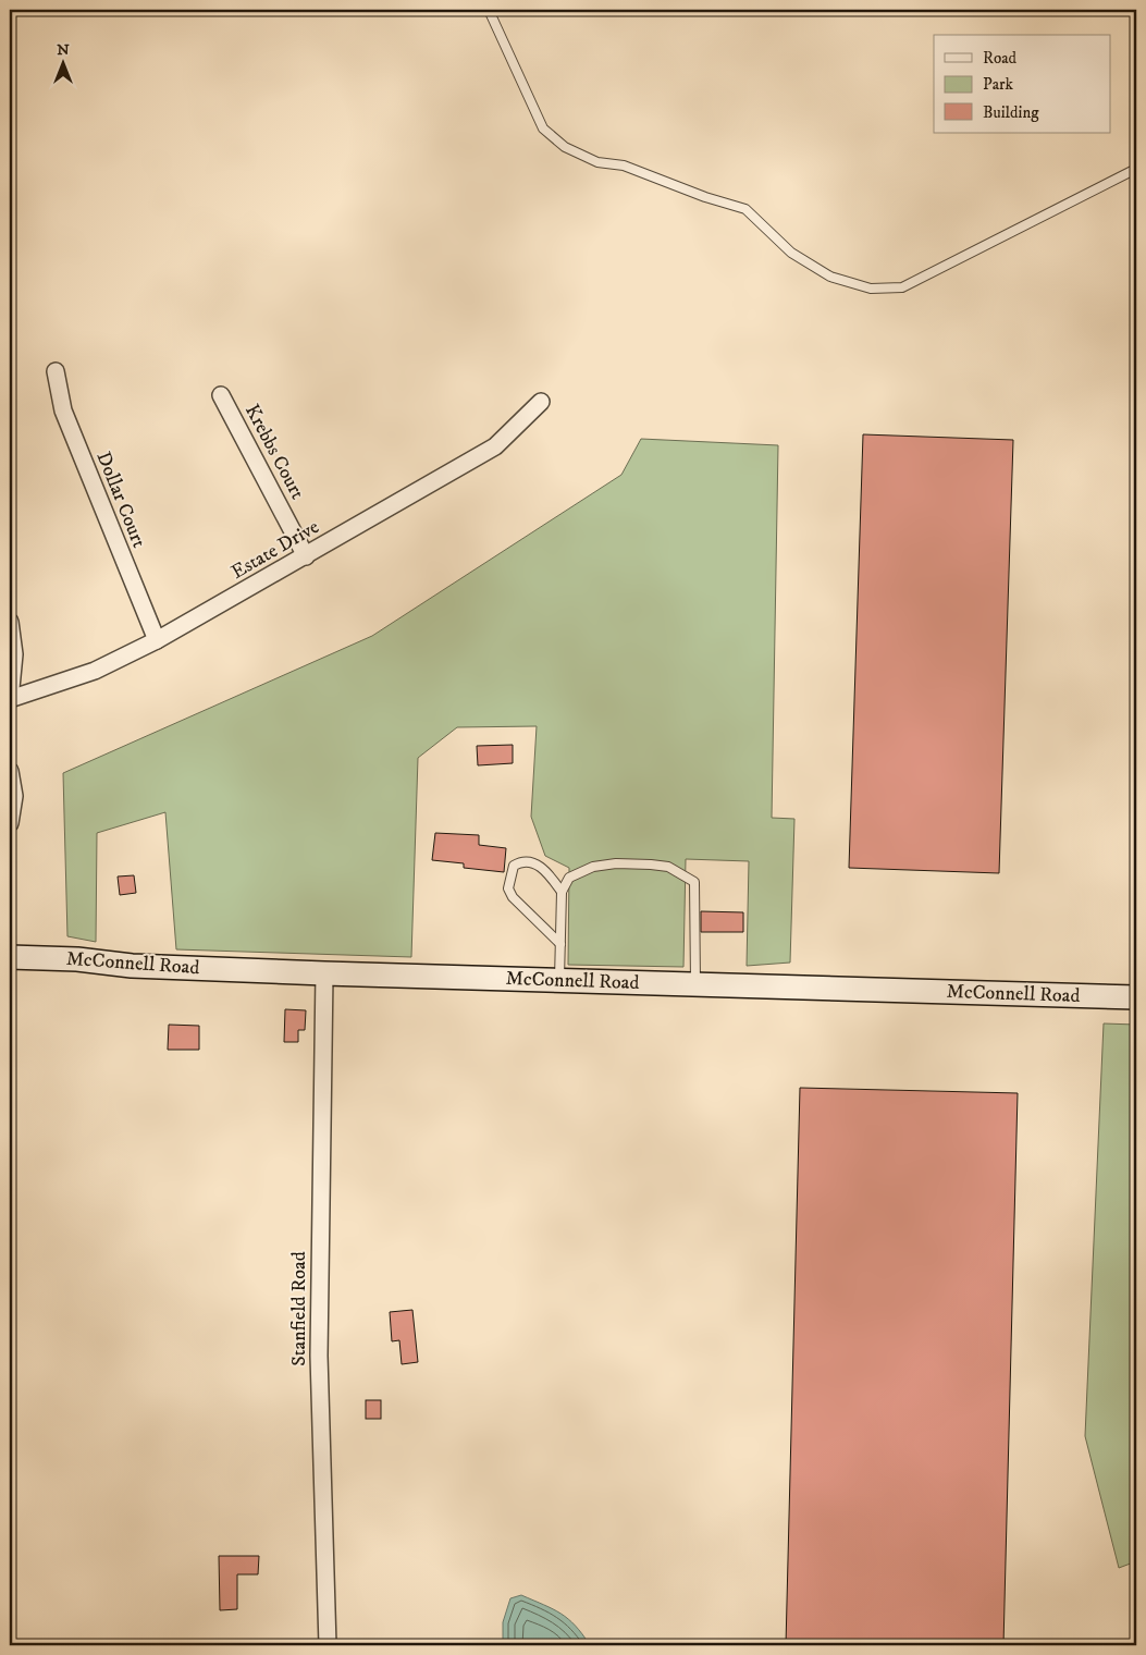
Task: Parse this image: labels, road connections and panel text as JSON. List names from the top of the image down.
{
  "streets": {
    "street": [
      "Krebbs Court",
      "Dollar Court",
      "Estate Drive",
      "McConnell Road",
      "Stanfield Road"
    ]
  },
  "crossings": [
    ["Krebbs Court", "Estate Drive"],
    ["Dollar Court", "Estate Drive"],
    ["McConnell Road", "Stanfield Road"]
  ],
  "legend": ["Road", "Park", "Building"],
  "north": "top"
}
